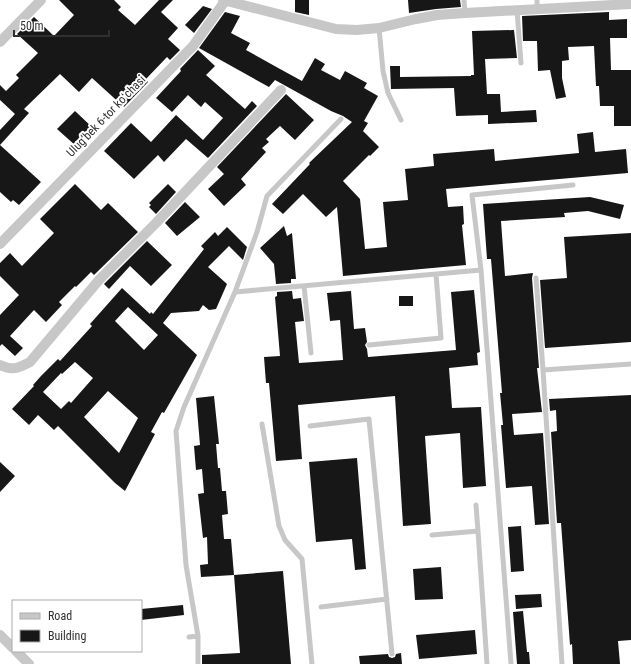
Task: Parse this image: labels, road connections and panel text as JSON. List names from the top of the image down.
{
  "streets": {
    "street": ["Ulug‘bek 6-tor koʻchasi"]
  },
  "legend": ["Road", "Building"],
  "scale_bar": "50 m"
}
